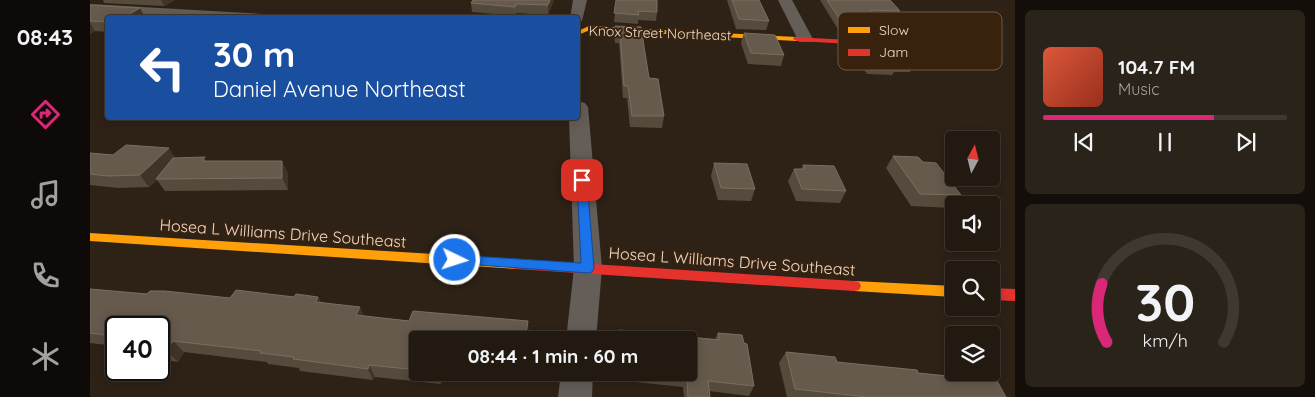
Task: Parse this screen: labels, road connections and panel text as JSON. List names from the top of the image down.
{
  "streets": {
    "street": ["Knox Street Northeast", "Hosea L Williams Drive Southeast"]
  },
  "legend": ["Slow", "Jam"],
  "north": "top",
  "page": {
    "tabs": "08:43",
    "turn": ["30 m", "Daniel Avenue Northeast"],
    "song": ["104.7 FM", "Music"],
    "limit": "40",
    "trip": "08:44 · 1 min · 60 m",
    "gauge": ["30", "km/h"]
  }
}
